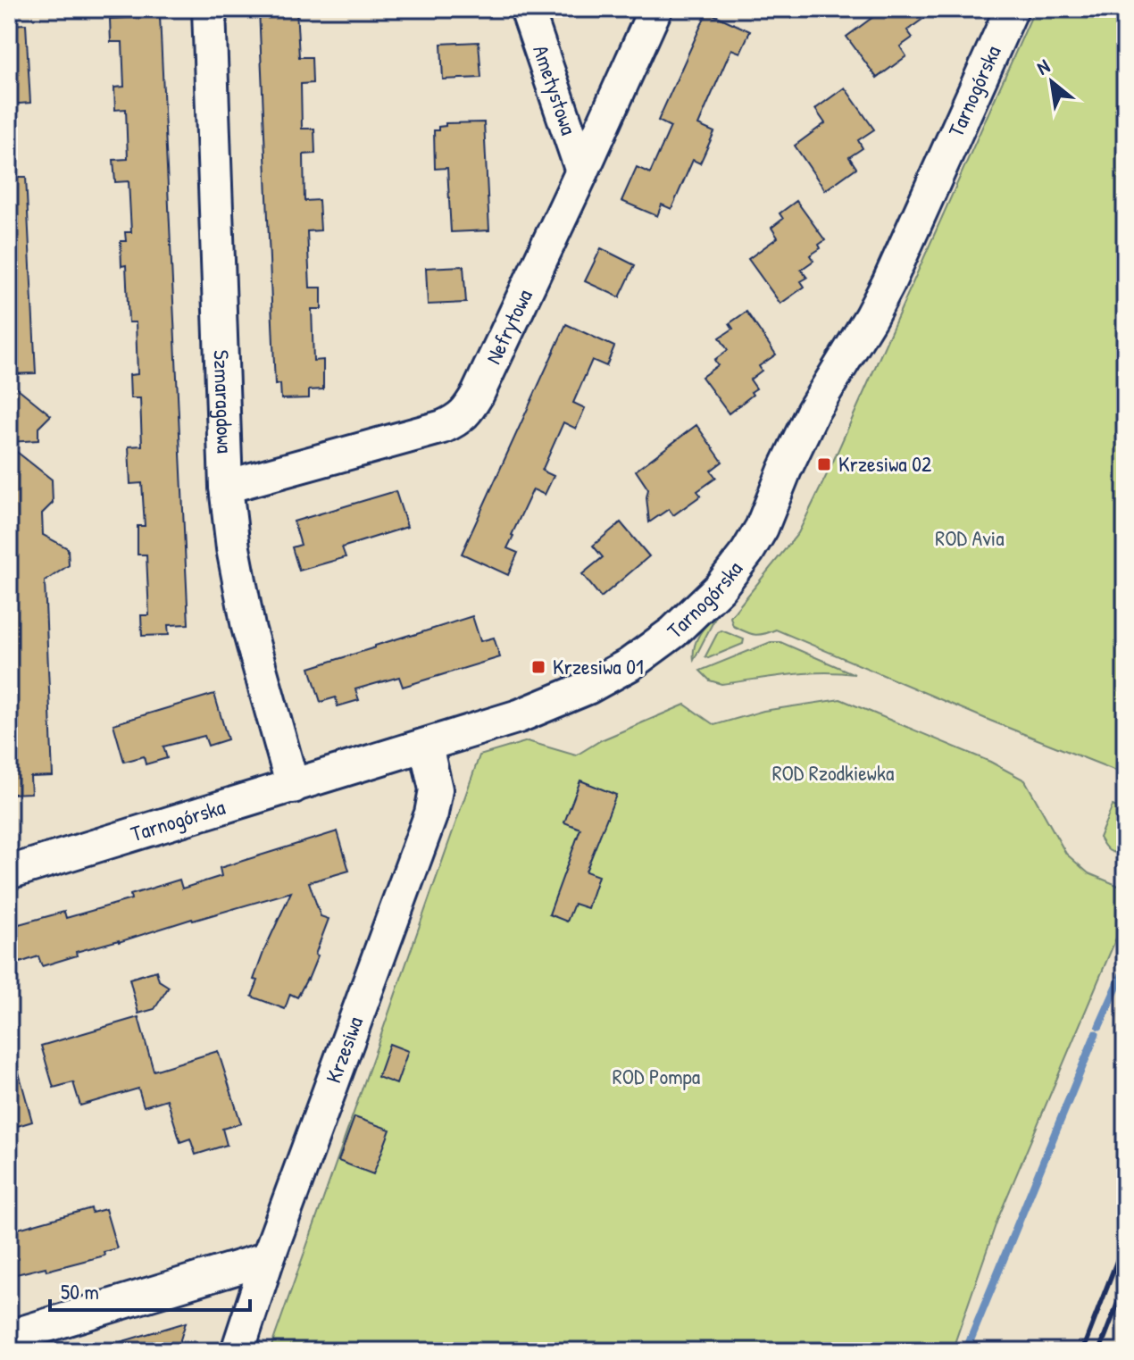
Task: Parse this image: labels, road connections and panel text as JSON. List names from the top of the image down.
{
  "streets": {
    "street": [
      "Ametystowa",
      "Tarnogórska",
      "Nefrytowa",
      "Szmaragdowa",
      "Krzesiwa"
    ]
  },
  "crossings": [
    ["Ametystowa", "Nefrytowa"],
    ["Tarnogórska", "Szmaragdowa"],
    ["Tarnogórska", "Krzesiwa"],
    ["Nefrytowa", "Szmaragdowa"]
  ],
  "parks": ["ROD Avia", "ROD Rzodkiewka", "ROD Pompa"],
  "places": {
    "transit": ["Krzesiwa 02", "Krzesiwa 01"]
  },
  "scale_bar": "50 m",
  "north": "top left"
}
